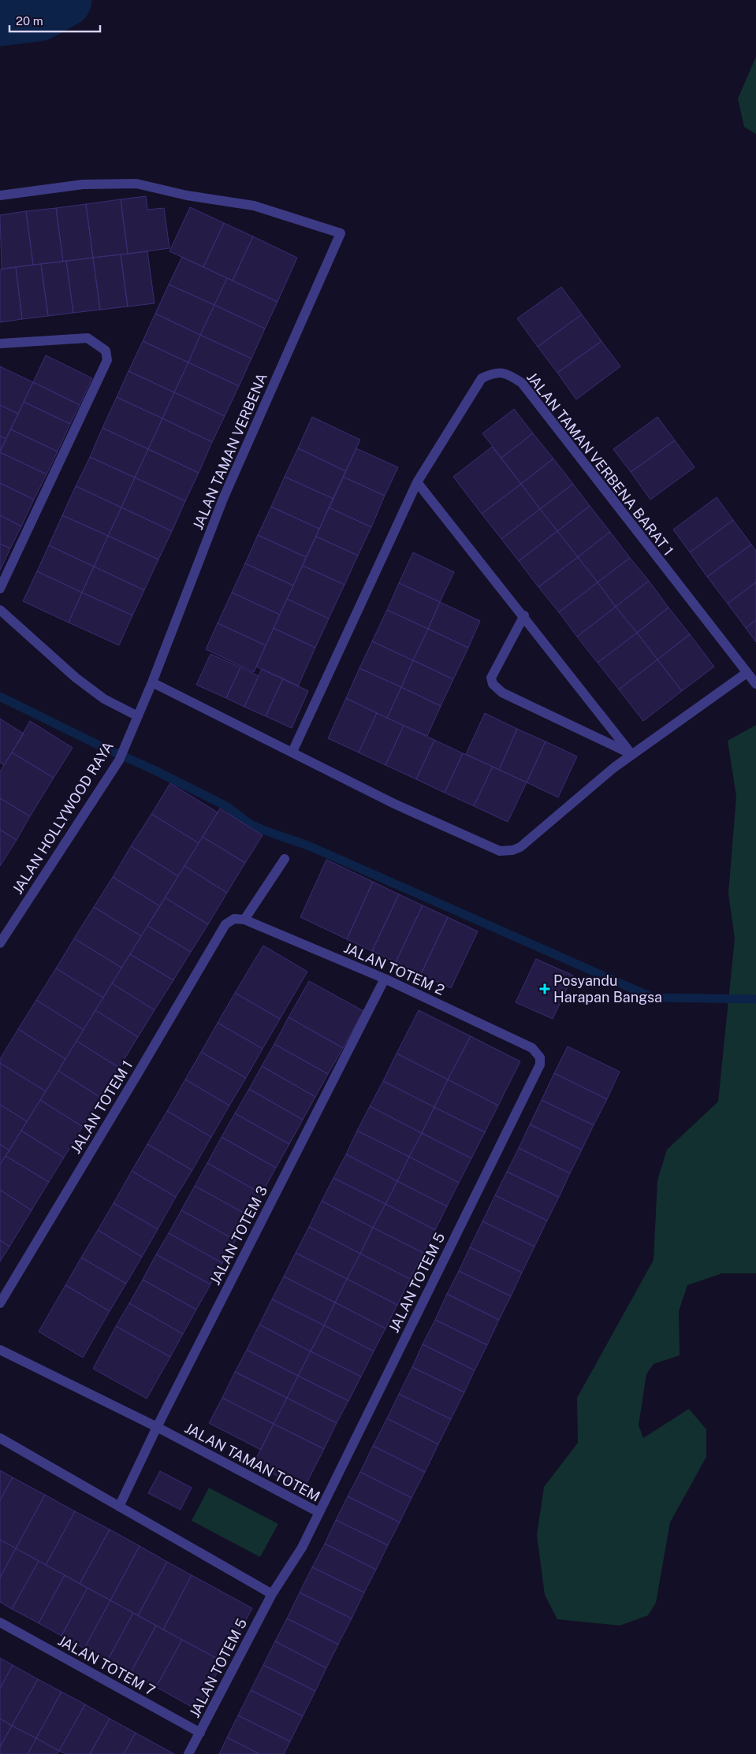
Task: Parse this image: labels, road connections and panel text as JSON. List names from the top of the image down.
{
  "streets": {
    "street": [
      "JALAN TAMAN VERBENA",
      "JALAN TAMAN VERBENA BARAT 1",
      "JALAN HOLLYWOOD RAYA",
      "JALAN TOTEM 2",
      "JALAN TOTEM 1",
      "JALAN TOTEM 3",
      "JALAN TOTEM 5",
      "JALAN TAMAN TOTEM",
      "JALAN TOTEM 7"
    ]
  },
  "crossings": [
    ["JALAN TAMAN VERBENA", "JALAN HOLLYWOOD RAYA"],
    ["JALAN TOTEM 2", "JALAN TOTEM 1"],
    ["JALAN TOTEM 2", "JALAN TOTEM 3"],
    ["JALAN TOTEM 2", "JALAN TOTEM 5"],
    ["JALAN TOTEM 3", "JALAN TAMAN TOTEM"],
    ["JALAN TOTEM 5", "JALAN TAMAN TOTEM"],
    ["JALAN TOTEM 5", "JALAN TOTEM 7"]
  ],
  "places": {
    "health": ["Posyandu Harapan Bangsa"]
  },
  "scale_bar": "20 m"
}
